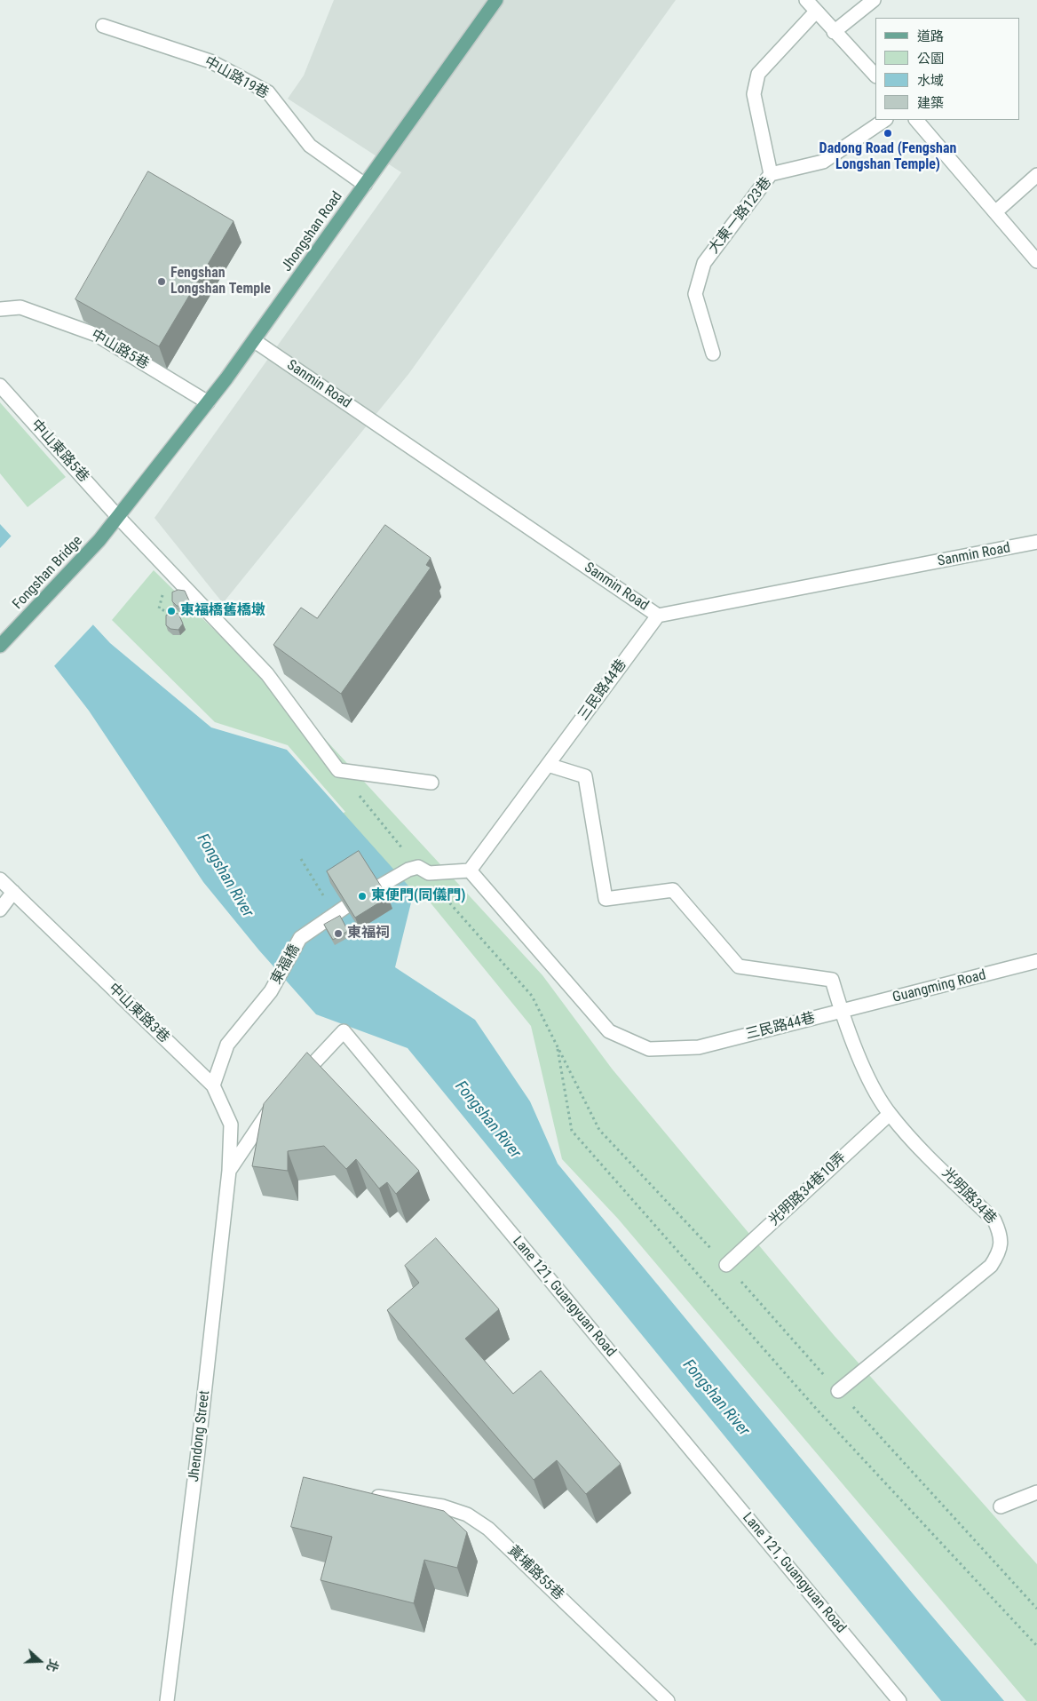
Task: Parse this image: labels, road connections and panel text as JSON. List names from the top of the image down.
{
  "streets": {
    "main road": ["Jhongshan Road", "Fongshan Bridge"],
    "street": [
      "中山路19巷",
      "大東一路123巷",
      "中山路5巷",
      "Sanmin Road",
      "中山東路5巷",
      "三民路44巷",
      "東福橋",
      "Guangming Road",
      "中山東路3巷",
      "光明路34巷10弄",
      "光明路34巷",
      "Lane 121, Guangyuan Road",
      "Jhendong Street",
      "黃埔路55巷"
    ]
  },
  "crossings": [
    ["中山路19巷", "Jhongshan Road"],
    ["Jhongshan Road", "中山路5巷"],
    ["Jhongshan Road", "Sanmin Road"],
    ["Jhongshan Road", "中山東路5巷"],
    ["Jhongshan Road", "Fongshan Bridge"],
    ["Sanmin Road", "三民路44巷"],
    ["三民路44巷", "Guangming Road"],
    ["三民路44巷", "光明路34巷"],
    ["東福橋", "中山東路3巷"],
    ["Guangming Road", "光明路34巷"],
    ["中山東路3巷", "Jhendong Street"],
    ["光明路34巷10弄", "光明路34巷"]
  ],
  "water": ["Fongshan River"],
  "places": [
    "Dadong Road (Fengshan Longshan Temple)",
    "Fengshan Longshan Temple",
    "東福橋舊橋墩",
    "東便門(同儀門)",
    "東福祠"
  ],
  "legend": [
    "道路",
    "公園",
    "水域",
    "建築"
  ],
  "north": "right"
}
